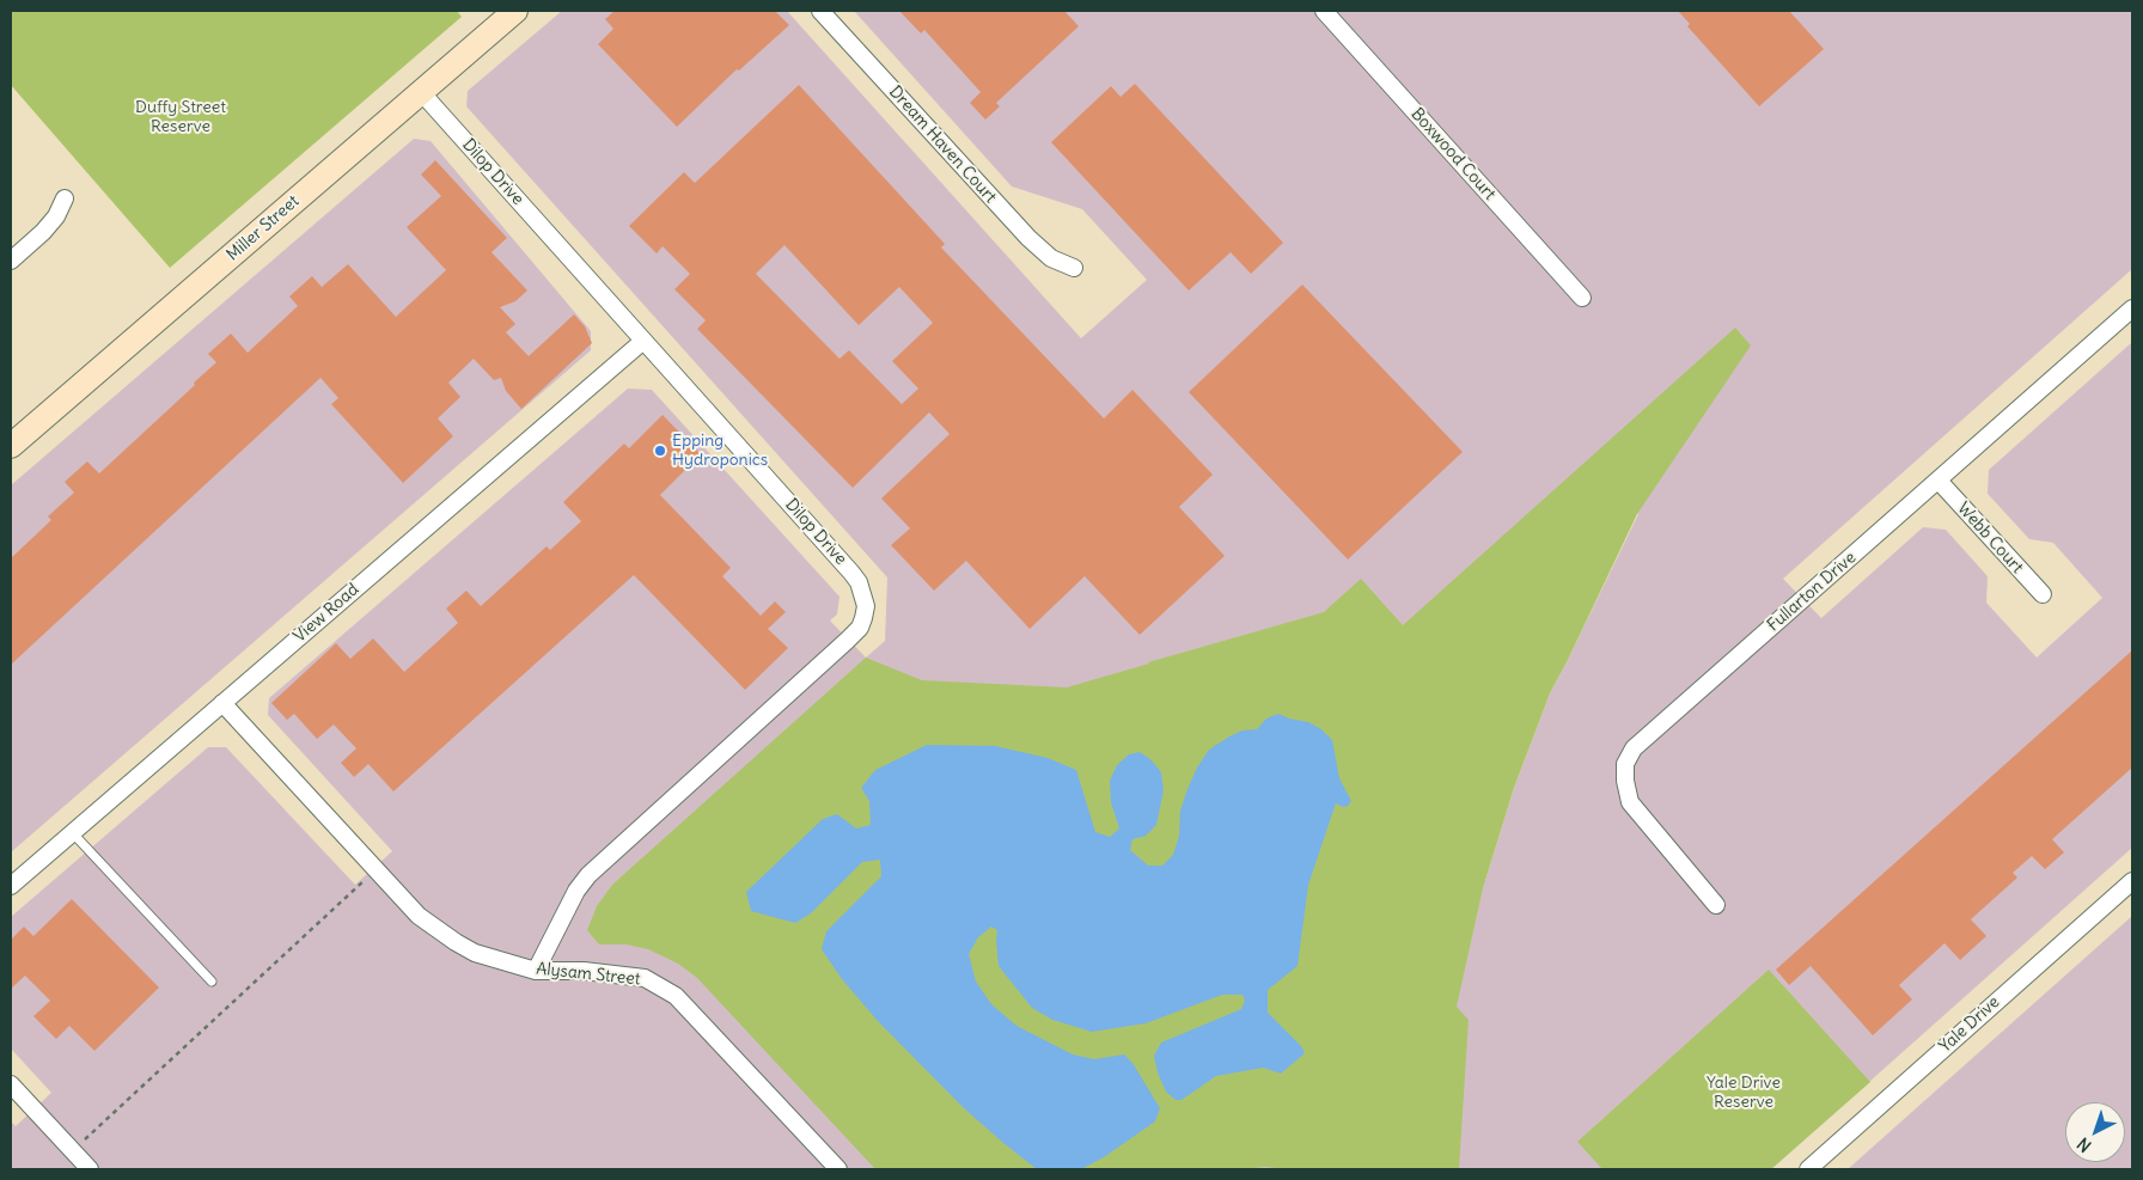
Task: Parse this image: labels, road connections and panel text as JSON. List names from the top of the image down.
{
  "streets": {
    "street": [
      "Dream Haven Court",
      "Boxwood Court",
      "Dilop Drive",
      "Miller Street",
      "Webb Court",
      "Fullarton Drive",
      "View Road",
      "Alysam Street",
      "Yale Drive"
    ]
  },
  "crossings": [
    ["Dilop Drive", "Miller Street"],
    ["Dilop Drive", "View Road"],
    ["Dilop Drive", "Alysam Street"],
    ["Webb Court", "Fullarton Drive"],
    ["View Road", "Alysam Street"]
  ],
  "parks": ["Duffy Street Reserve", "Yale Drive Reserve"],
  "places": ["Epping Hydroponics"],
  "north": "bottom left"
}
